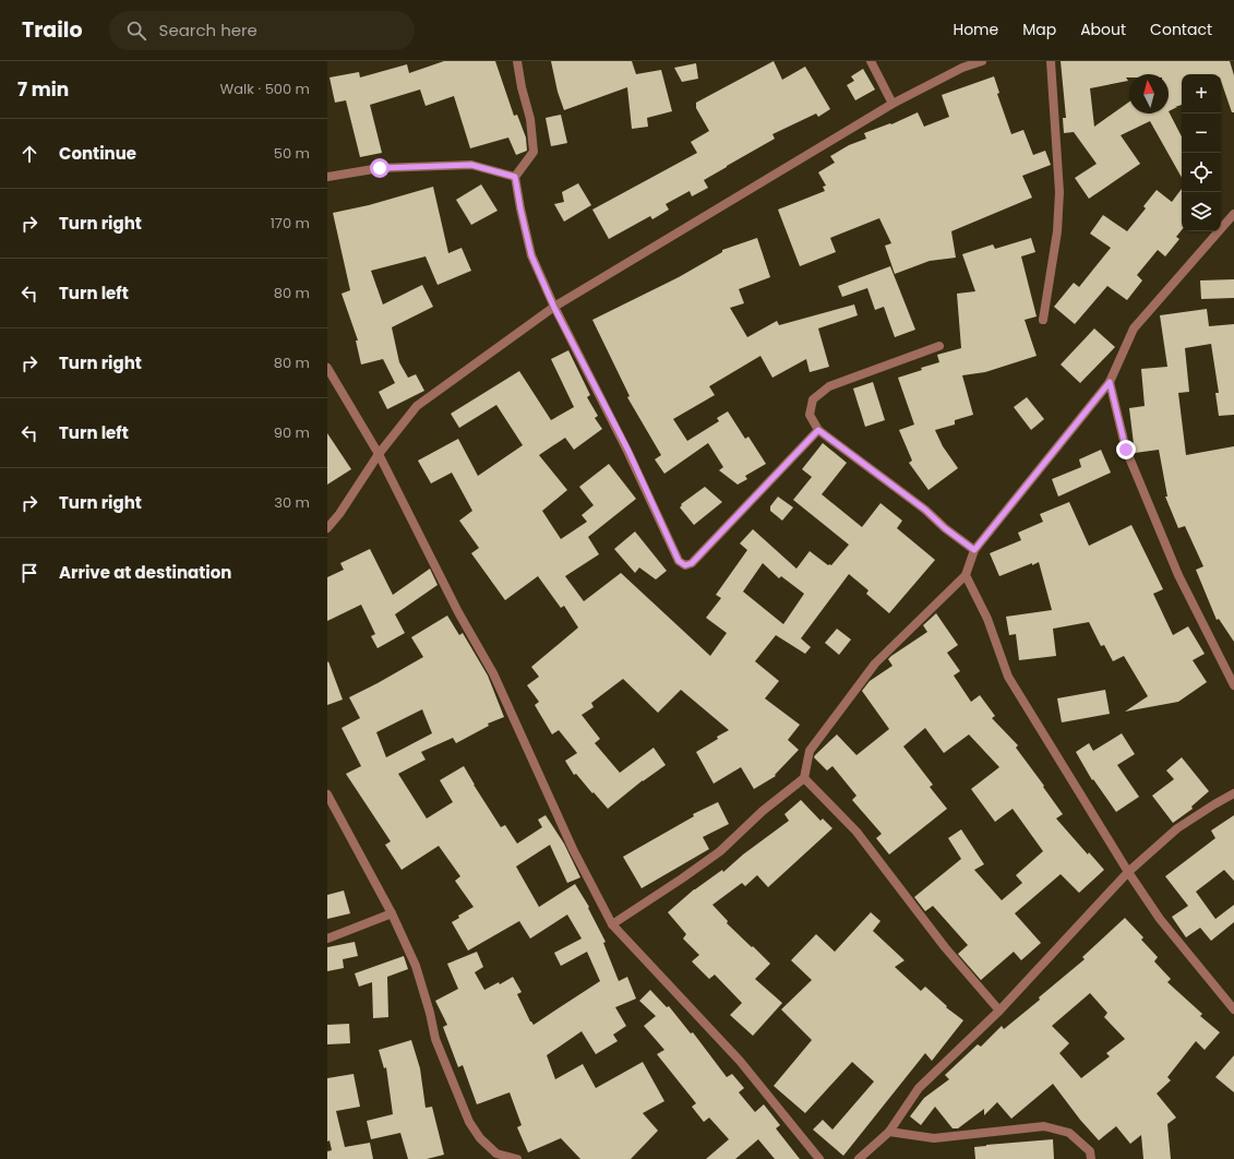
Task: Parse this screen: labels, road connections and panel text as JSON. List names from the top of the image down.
{
  "north": "top",
  "page": {
    "header": "Trailo",
    "search": "Search here",
    "nav": [
      "Home",
      "Map",
      "About",
      "Contact"
    ],
    "heading": ["7 min", "Walk · 500 m"],
    "map_buttons": ["+", "−"],
    "list": [
      ["Continue", "50 m"],
      ["Turn right", "170 m"],
      ["Turn left", "80 m"],
      ["Turn right", "80 m"],
      ["Turn left", "90 m"],
      ["Turn right", "30 m"],
      "Arrive at destination"
    ]
  }
}
